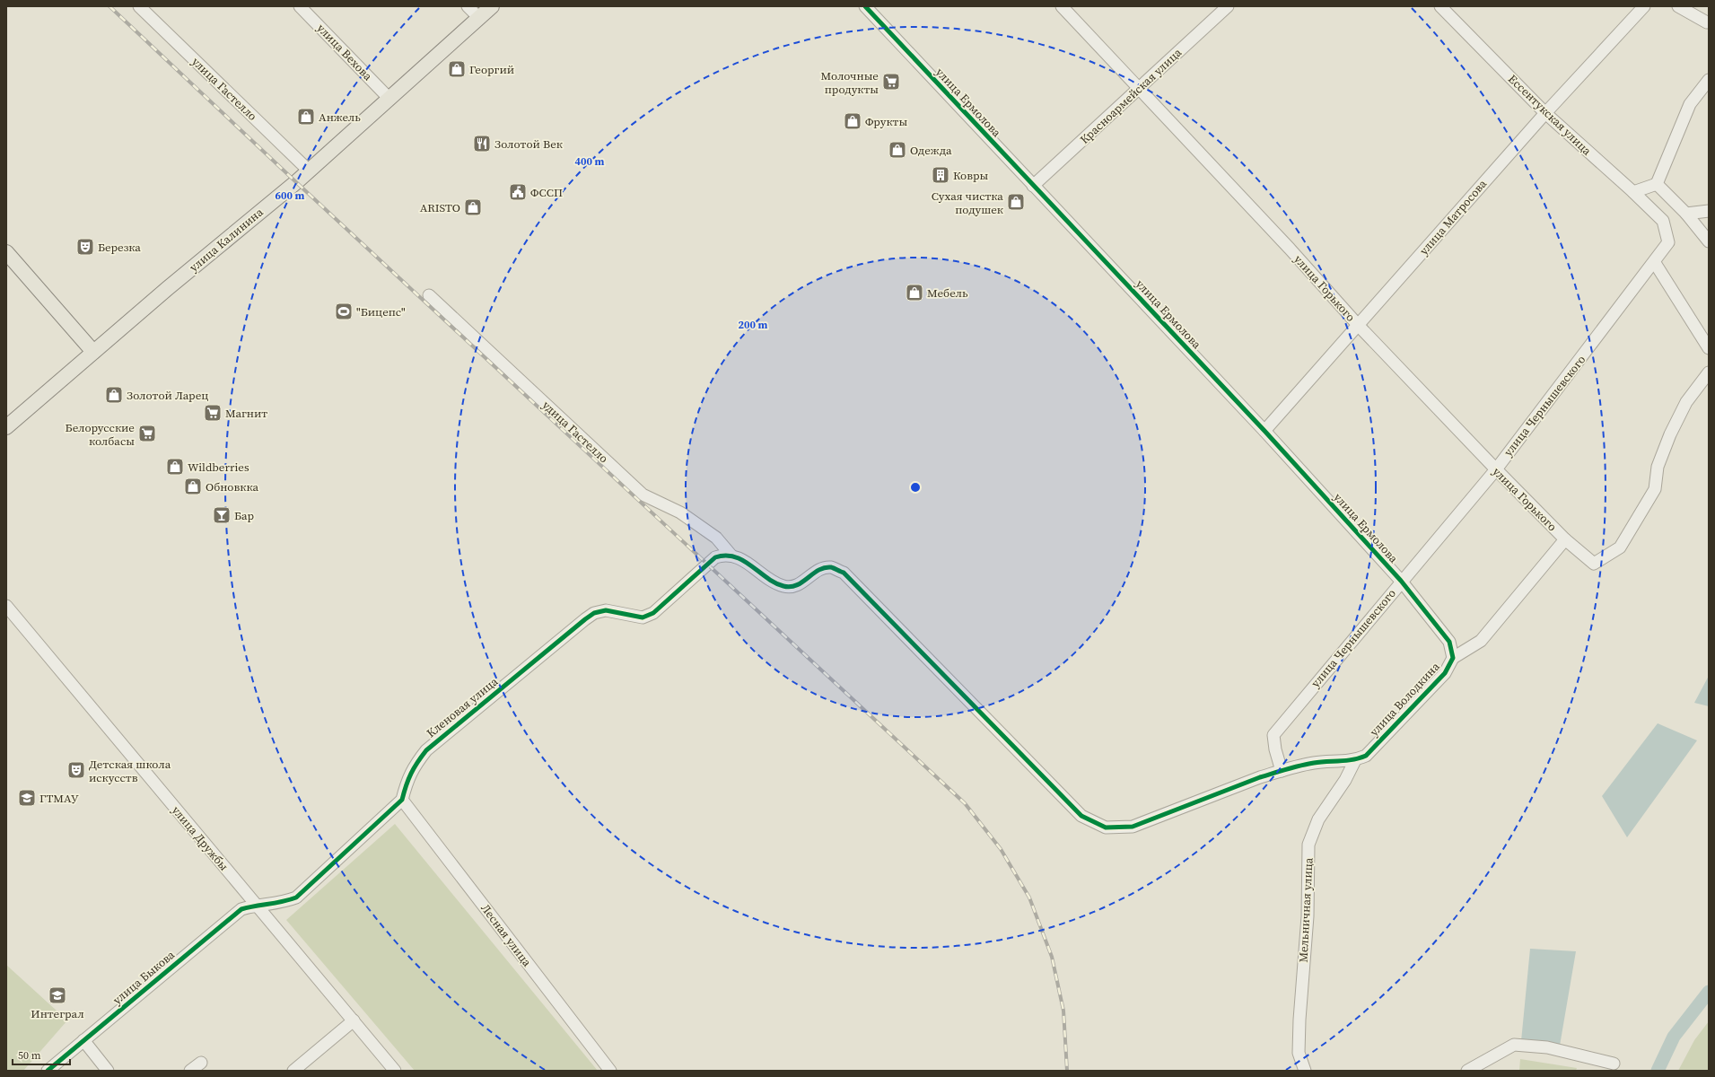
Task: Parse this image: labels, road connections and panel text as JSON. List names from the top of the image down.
{
  "streets": {
    "main road": ["улица Калинина"],
    "street": [
      "улица Вехова",
      "улица Гастелло",
      "Красноармейская улица",
      "улица Ермолова",
      "Ессентукская улица",
      "улица Матросова",
      "улица Горького",
      "улица Чернышевского",
      "удица Гастелло",
      "улица Володкина",
      "Кленовая улица",
      "улица Дружбы",
      "Мельничная улица",
      "Лесная улица",
      "улица Быкова"
    ]
  },
  "crossings": [
    ["улица Вехова", "улица Калинина"],
    ["улица Гастелло", "улица Калинина"],
    ["Красноармейская улица", "улица Ермолова"],
    ["Красноармейская улица", "улица Горького"],
    ["улица Ермолова", "улица Матросова"],
    ["улица Ермолова", "улица Чернышевского"],
    ["улица Ермолова", "улица Володкина"],
    ["Ессентукская улица", "улица Матросова"],
    ["Ессентукская улица", "улица Чернышевского"],
    ["улица Матросова", "улица Горького"],
    ["улица Горького", "улица Чернышевского"],
    ["улица Горького", "улица Володкина"],
    ["удица Гастелло", "Кленовая улица"],
    ["улица Володкина", "Мельничная улица"],
    ["Кленовая улица", "Лесная улица"],
    ["улица Дружбы", "улица Быкова"]
  ],
  "places": {
    "shop": [
      "Георгий",
      "Анжель",
      "Фрукты",
      "Одежда",
      "Сухая чистка подушек",
      "ARISTO",
      "Мебель",
      "Золотой Ларец",
      "Wildberries",
      "Обновкка"
    ],
    "supermarket": ["Молочные продукты", "Магнит", "Белорусские колбасы"],
    "restaurant": ["Золотой Век"],
    "building": ["Ковры"],
    "public building": ["ФССП"],
    "theatre": ["Березка", "Детская школа искусств"],
    "sports": ["\"Бицепс\""],
    "bar": ["Бар"],
    "school or university": ["ГТМАУ", "Интеграл"]
  },
  "scale_bar": "50 m",
  "rings": ["400 m", "600 m", "200 m"]
}
